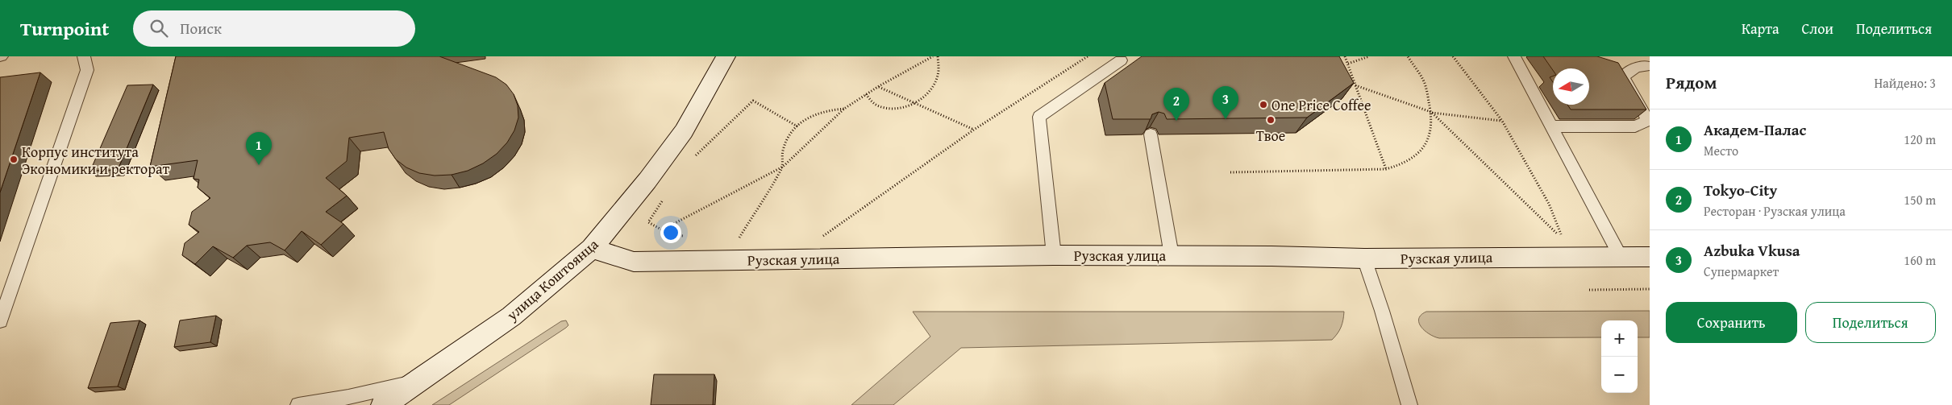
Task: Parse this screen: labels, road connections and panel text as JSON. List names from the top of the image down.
{
  "streets": {
    "street": ["Рузская улица", "улица Коштоянца"]
  },
  "crossings": [
    ["Рузская улица", "улица Коштоянца"]
  ],
  "places": ["One Price Coffee", "Твое", "Корпус института Экономики и ректорат"],
  "north": "left",
  "page": {
    "header": "Turnpoint",
    "search": "Поиск",
    "nav": ["Карта", "Слои", "Поделиться"],
    "heading": ["Рядом", "Найдено: 3"],
    "pins": ["3", "2", "1"],
    "list": [
      {
        "mark": "1",
        "name": "Академ-Палас",
        "note": "Место",
        "value": "120 m"
      },
      {
        "mark": "2",
        "name": "Tokyo-City",
        "note": "Ресторан · Рузская улица",
        "value": "150 m"
      },
      {
        "mark": "3",
        "name": "Azbuka Vkusa",
        "note": "Супермаркет",
        "value": "160 m"
      }
    ],
    "buttons": ["Сохранить", "Поделиться"],
    "map_buttons": ["+", "−"]
  }
}
